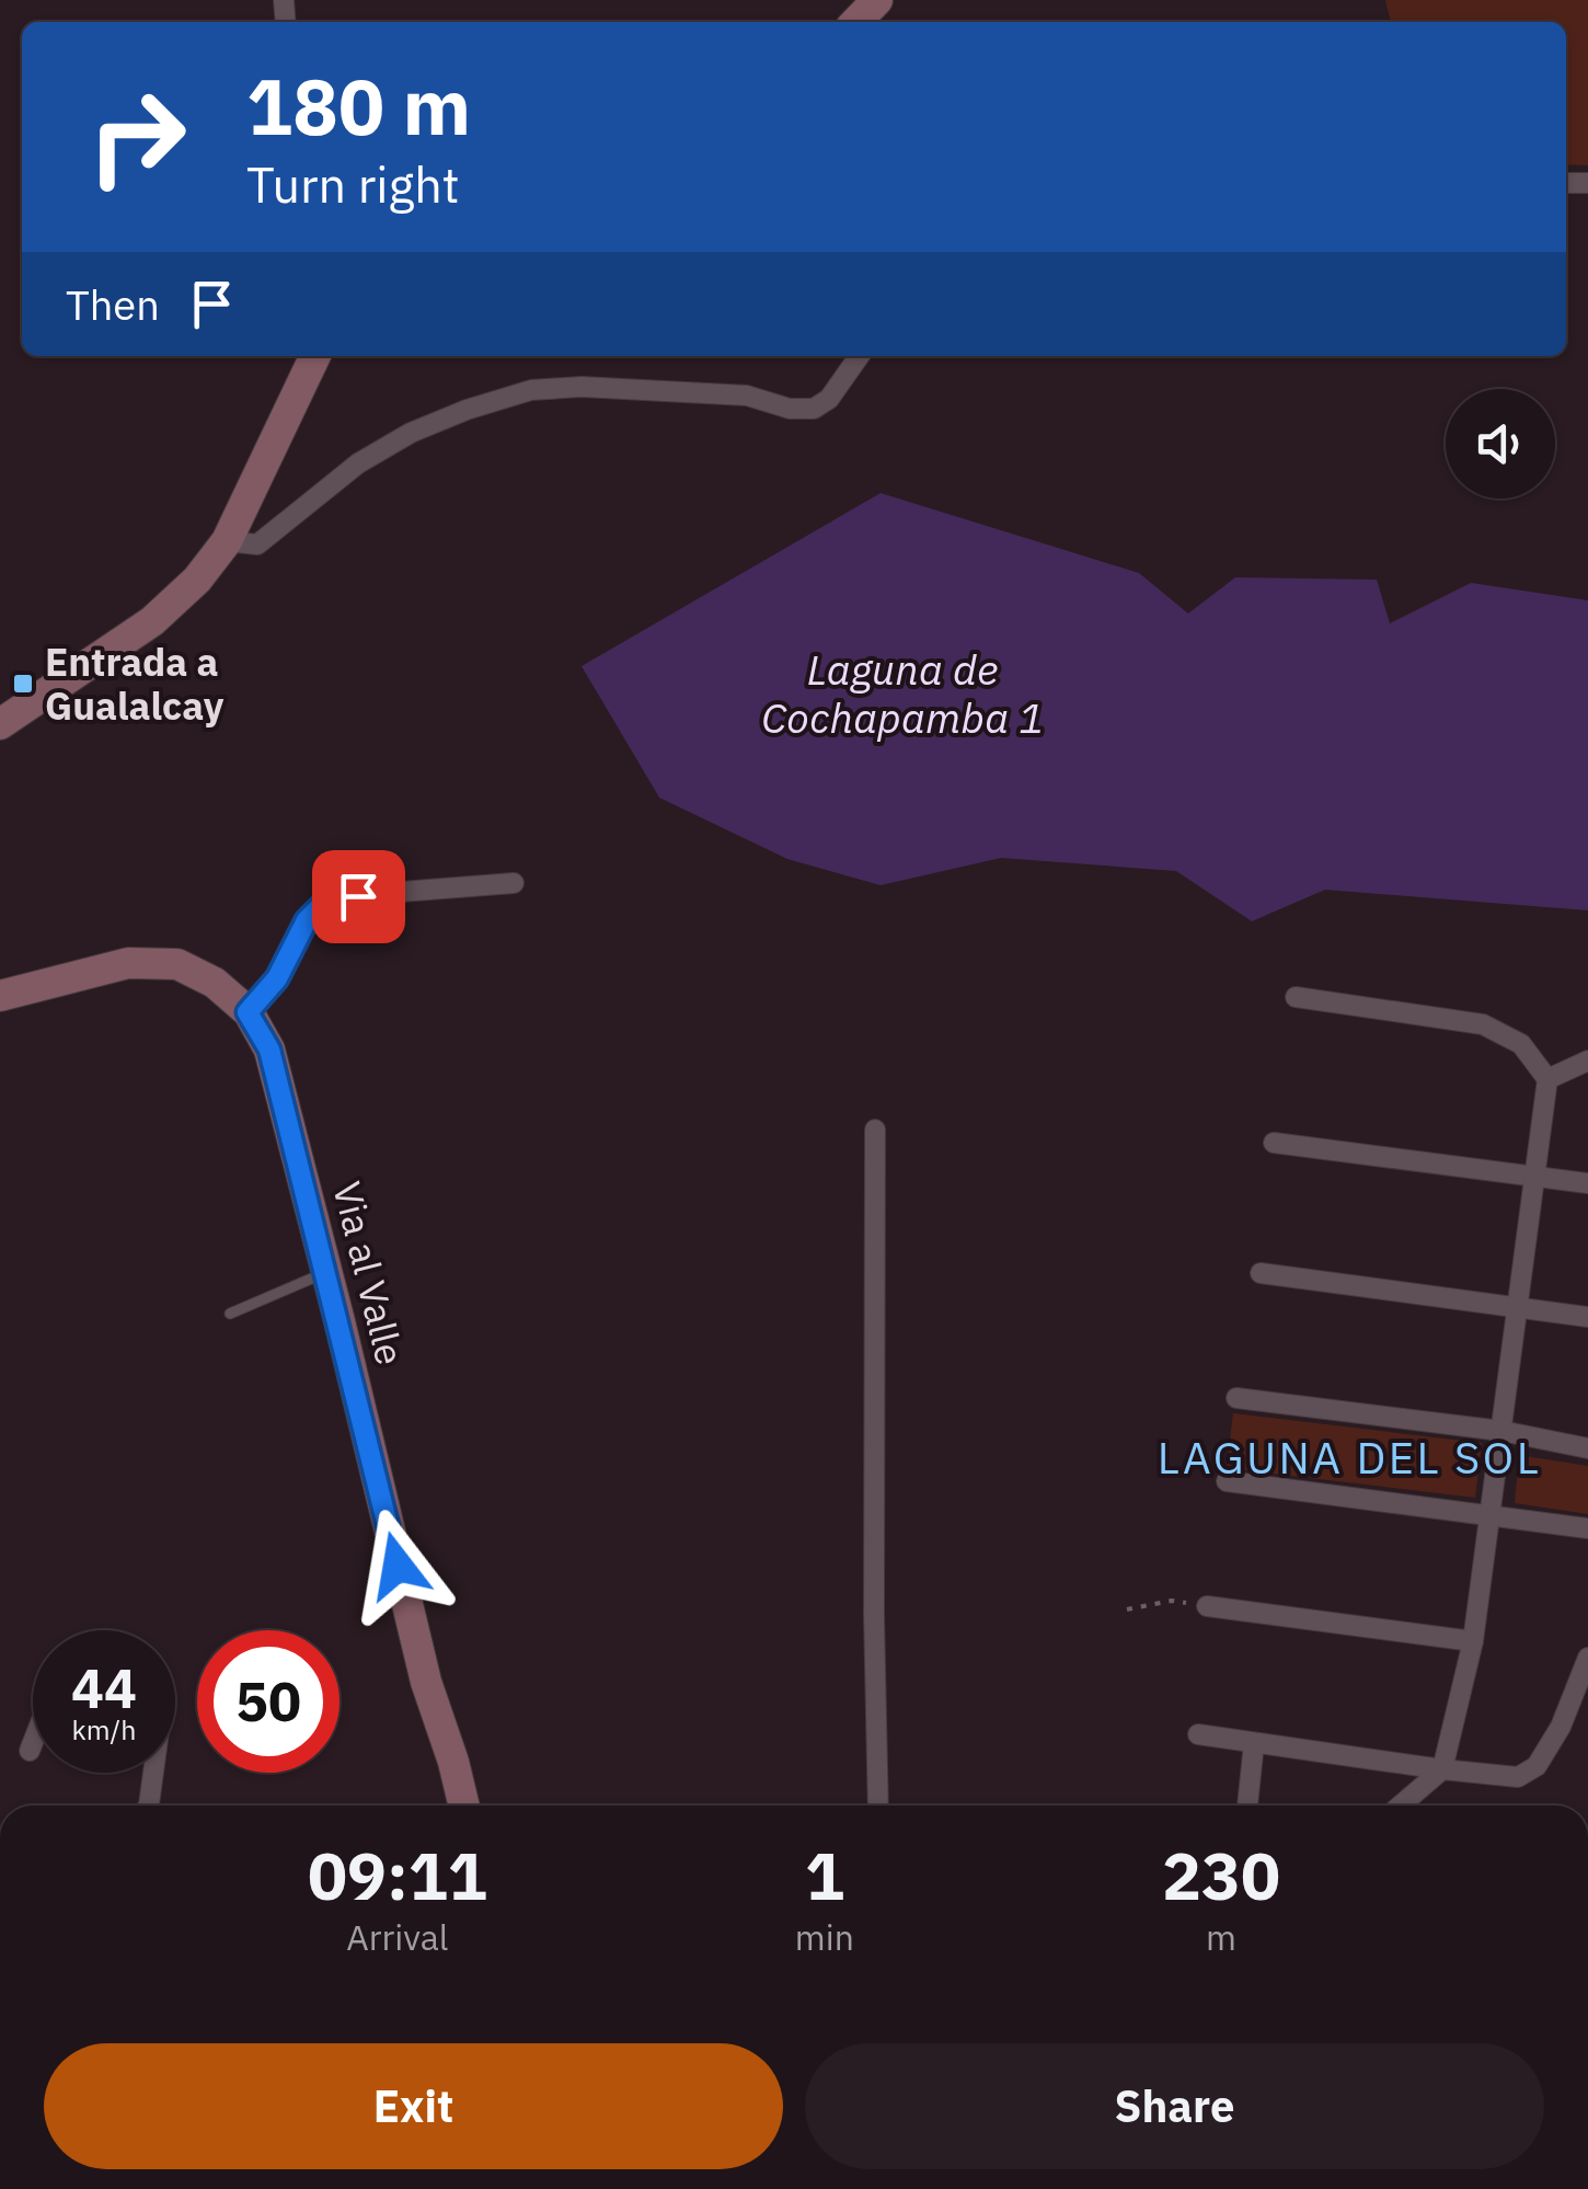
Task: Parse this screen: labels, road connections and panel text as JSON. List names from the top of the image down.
{
  "streets": {
    "main road": ["Via al Valle"]
  },
  "districts": ["LAGUNA DEL SOL"],
  "water": ["Laguna de Cochapamba 1"],
  "places": {
    "transit": ["Entrada a Gualalcay"]
  },
  "page": {
    "turn": ["180 m", "Turn right"],
    "then": "Then",
    "speed": "44 km/h",
    "limit": "50",
    "eta": [
      "09:11",
      "Arrival",
      "1",
      "min",
      "230",
      "m"
    ],
    "buttons": ["Exit", "Share"]
  }
}
